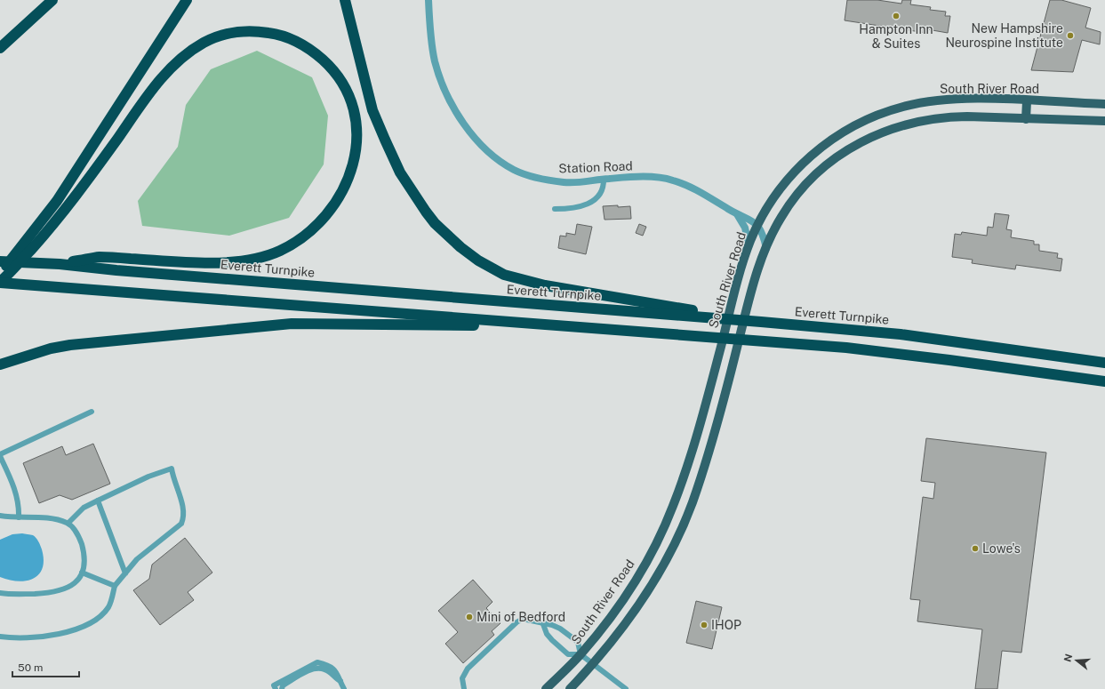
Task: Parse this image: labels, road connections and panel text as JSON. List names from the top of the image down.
{
  "streets": {
    "highway": ["Everett Turnpike"],
    "main road": ["South River Road"],
    "street": ["Station Road"]
  },
  "crossings": [
    ["South River Road", "Station Road"]
  ],
  "places": [
    "Hampton Inn & Suites",
    "New Hampshire Neurospine Institute",
    "Lowe's",
    "Mini of Bedford",
    "IHOP"
  ],
  "scale_bar": "50 m",
  "north": "left"
}
